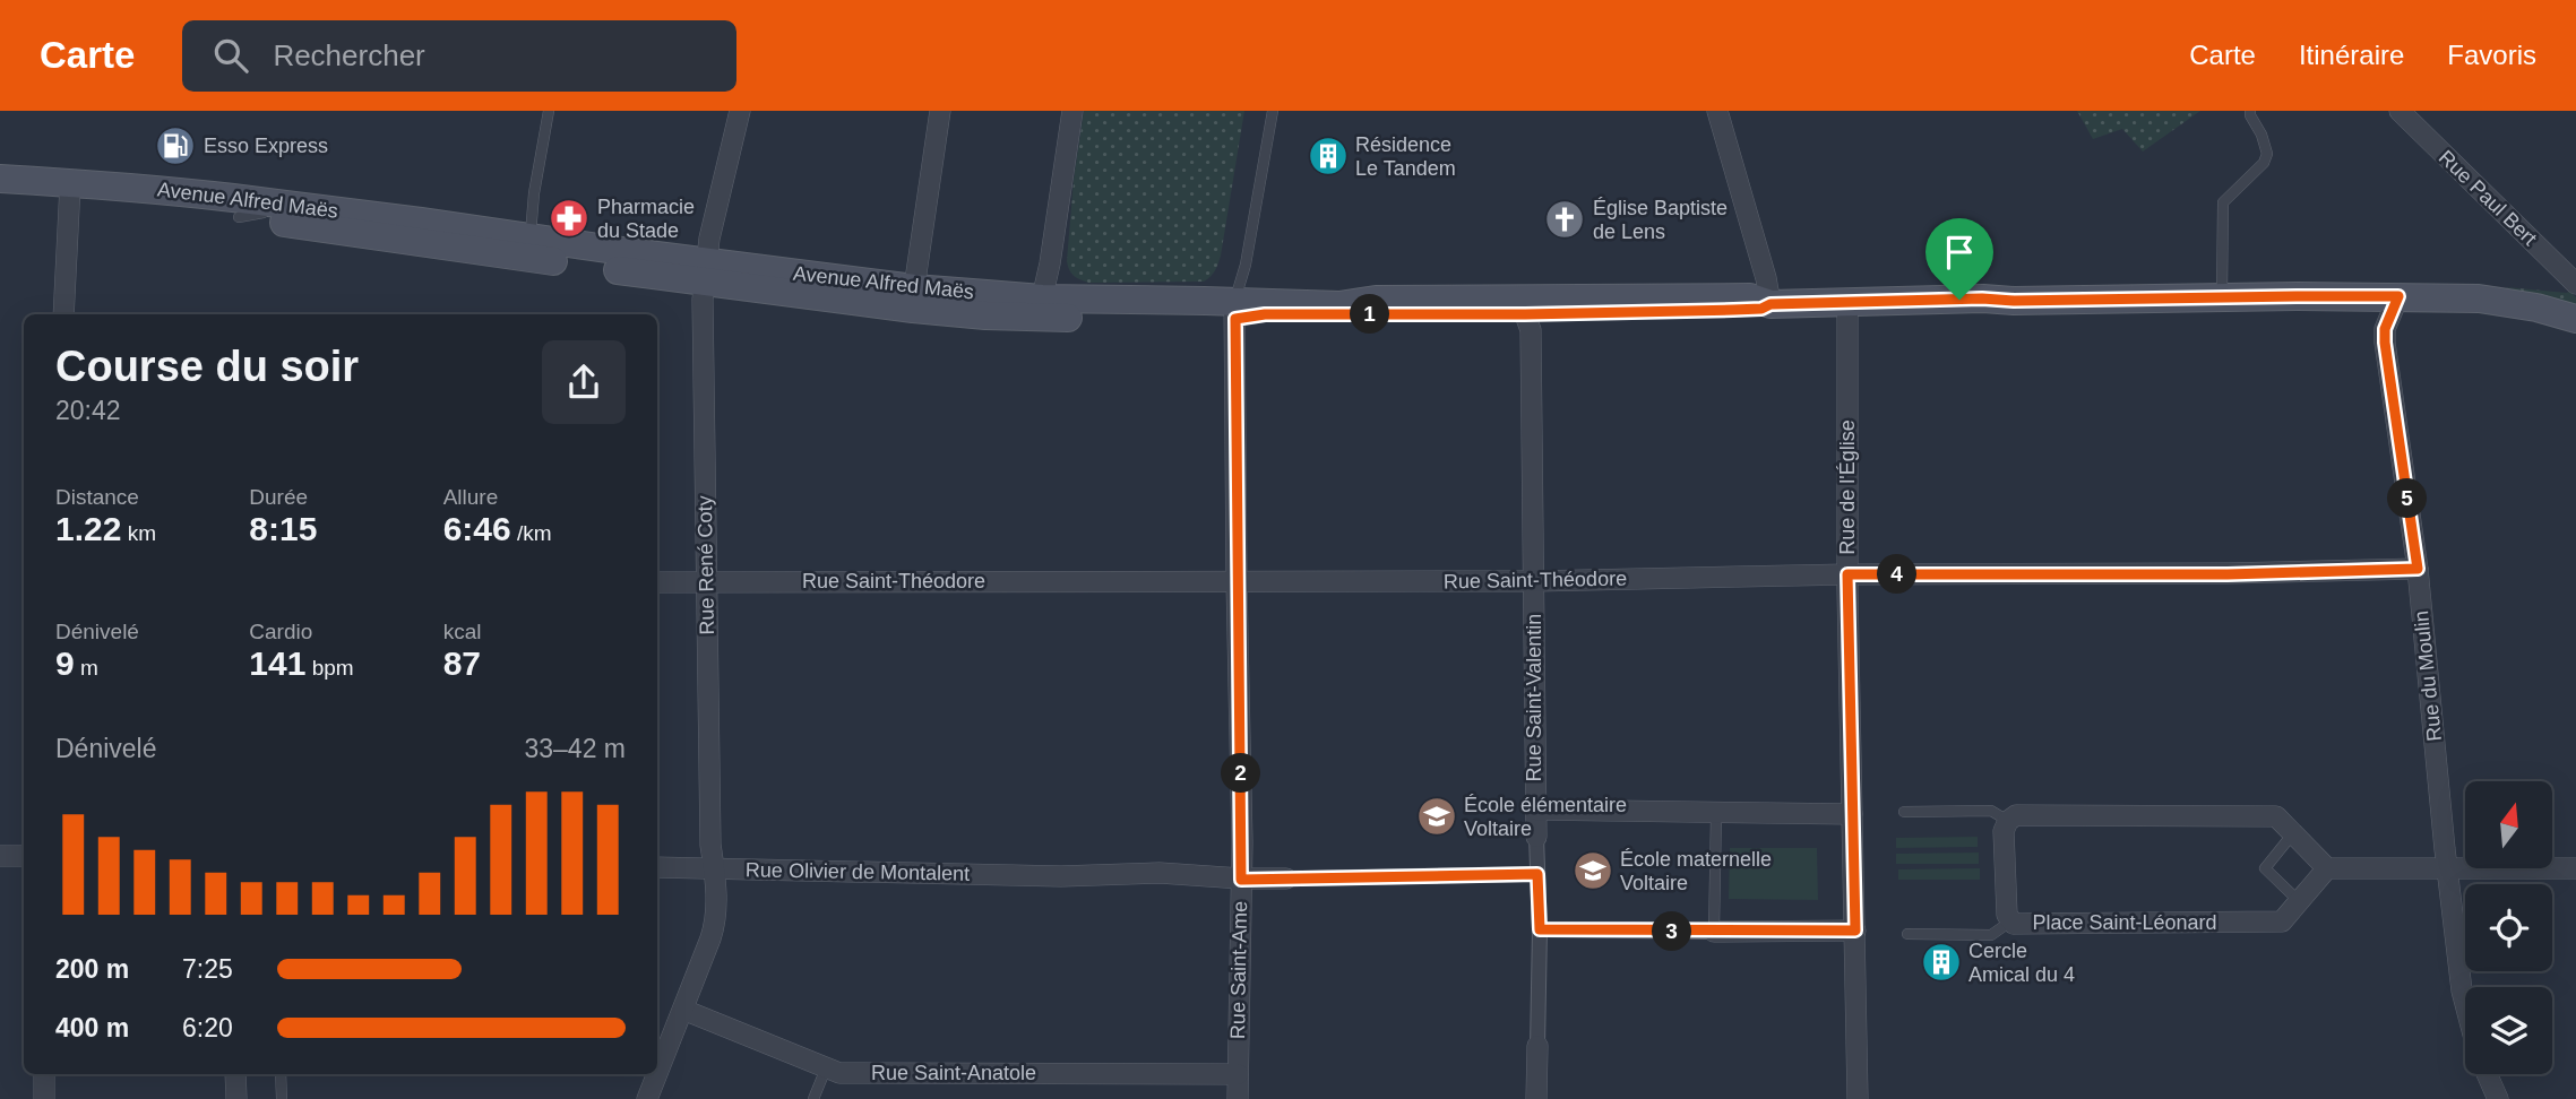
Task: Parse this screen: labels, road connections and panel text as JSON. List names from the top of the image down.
{
  "streets": {
    "main road": ["Avenue Alfred Maës"],
    "street": [
      "Rue Paul Bert",
      "Rue de l'Église",
      "Rue René Coty",
      "Rue Saint-Théodore",
      "Rue du Moulin",
      "Rue Saint-Valentin",
      "Rue Olivier de Montalent",
      "Place Saint-Léonard",
      "Rue Saint-Ame",
      "Rue Saint-Anatole"
    ]
  },
  "crossings": [
    ["Avenue Alfred Maës", "Rue de l'Église"],
    ["Avenue Alfred Maës", "Rue René Coty"],
    ["Avenue Alfred Maës", "Rue du Moulin"],
    ["Avenue Alfred Maës", "Rue Saint-Valentin"],
    ["Avenue Alfred Maës", "Rue Saint-Ame"],
    ["Rue de l'Église", "Rue Saint-Théodore"],
    ["Rue René Coty", "Rue Saint-Théodore"],
    ["Rue René Coty", "Rue Olivier de Montalent"],
    ["Rue René Coty", "Rue Saint-Anatole"],
    ["Rue Saint-Théodore", "Rue du Moulin"],
    ["Rue Saint-Théodore", "Rue Saint-Valentin"],
    ["Rue Saint-Théodore", "Rue Saint-Ame"],
    ["Rue Olivier de Montalent", "Rue Saint-Ame"],
    ["Rue Saint-Ame", "Rue Saint-Anatole"]
  ],
  "places": {
    "fuel station": ["Esso Express"],
    "building": ["Résidence Le Tandem", "Cercle Amical du 4"],
    "pharmacy": ["Pharmacie du Stade"],
    "church": ["Église Baptiste de Lens"],
    "school or university": ["École élémentaire Voltaire", "École maternelle Voltaire"]
  },
  "north": "top",
  "page": {
    "header": "Carte",
    "search": "Rechercher",
    "nav": ["Carte", "Itinéraire", "Favoris"],
    "pins": [
      "1",
      "5",
      "4",
      "2",
      "3"
    ],
    "heading": ["Course du soir", "20:42"],
    "stats": [
      ["Distance", "1.22 km"],
      ["Durée", "8:15"],
      ["Allure", "6:46 /km"],
      ["Dénivelé", "9 m"],
      ["Cardio", "141 bpm"],
      ["kcal", "87"]
    ],
    "chart": ["Dénivelé", "33–42 m"],
    "list": [
      {
        "name": "200 m",
        "note": "7:25"
      },
      {
        "name": "400 m",
        "note": "6:20"
      }
    ]
  }
}
